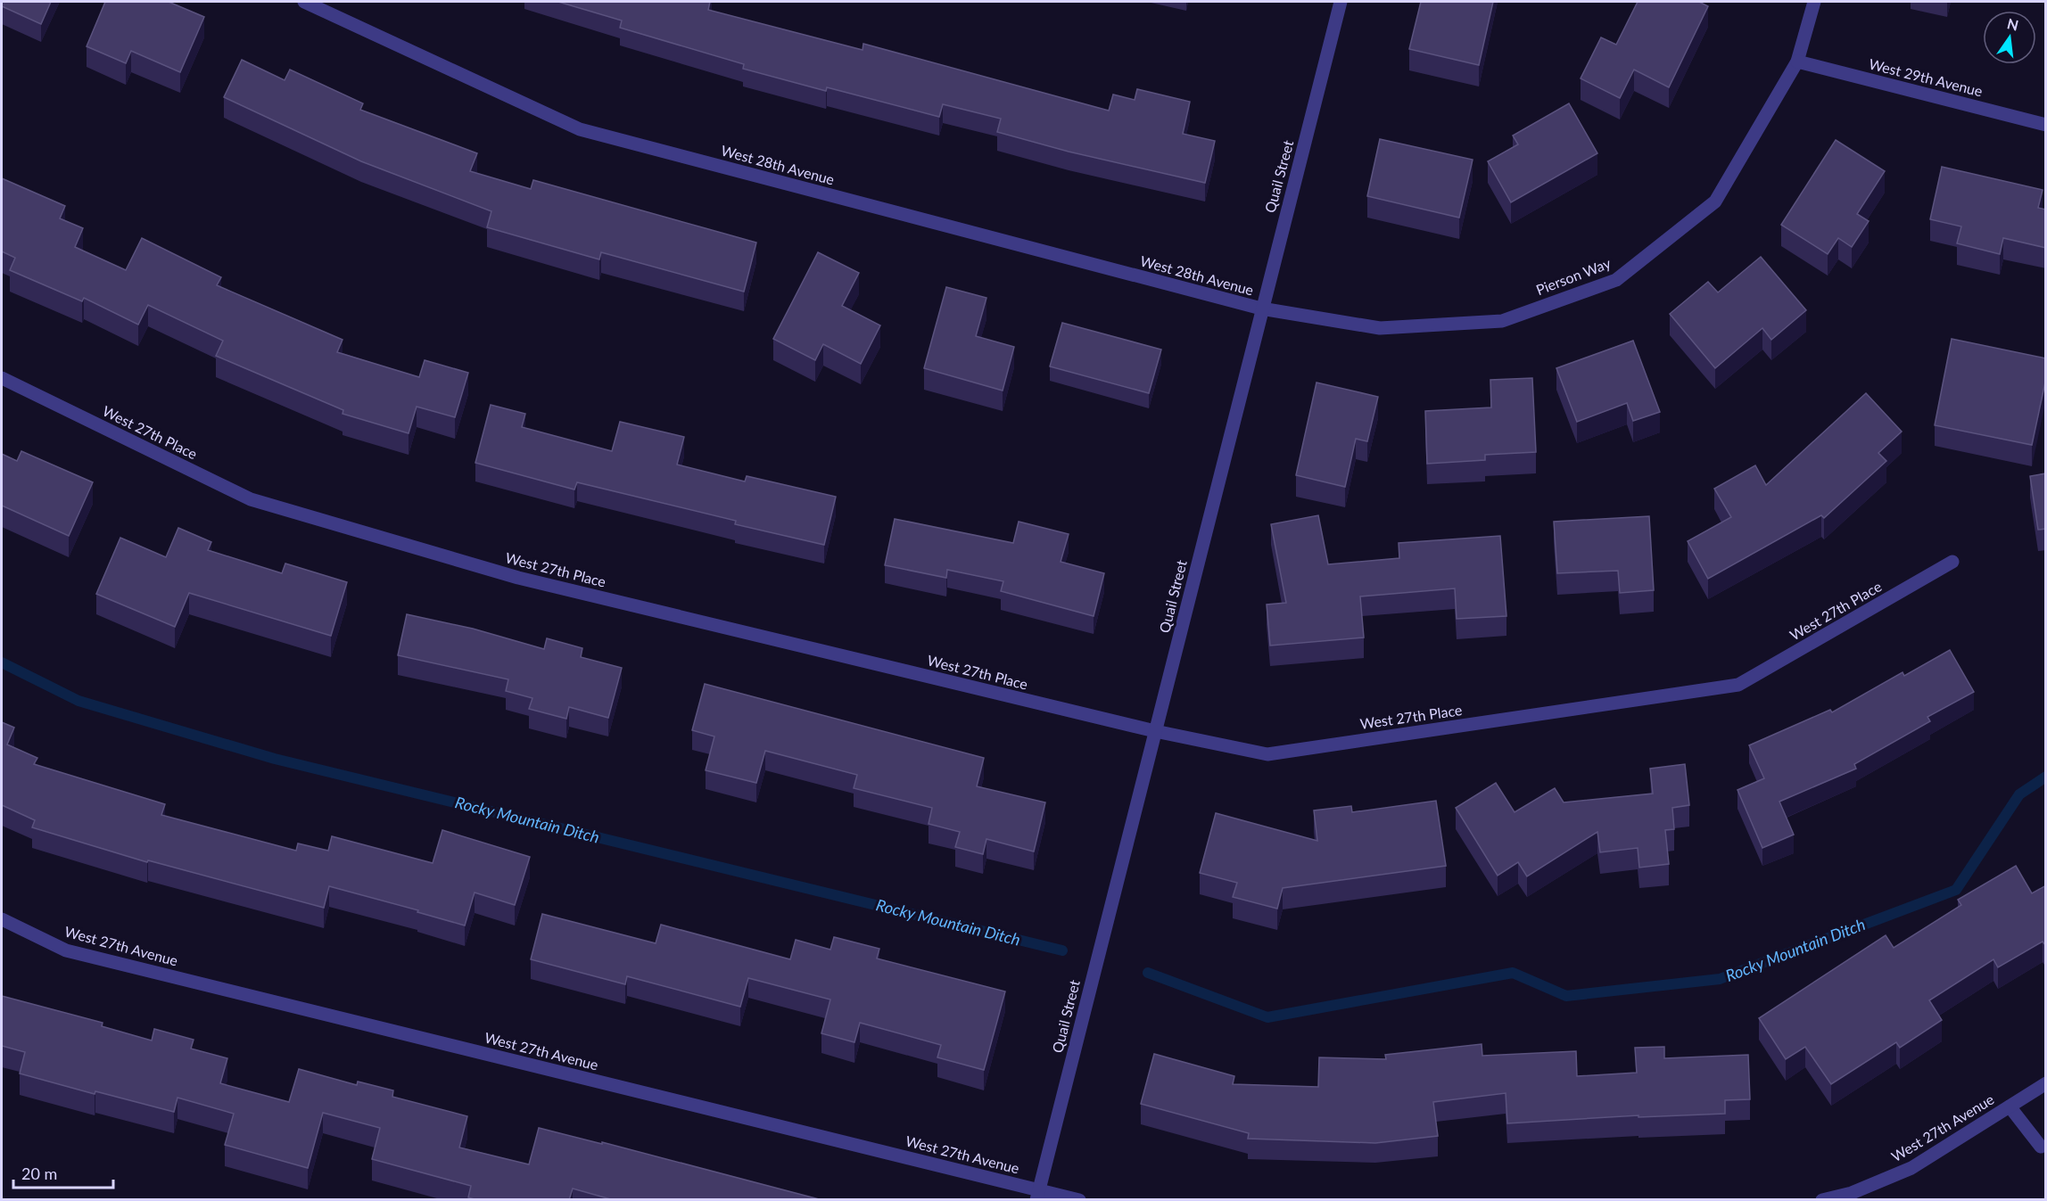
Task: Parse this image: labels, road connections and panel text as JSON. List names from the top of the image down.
{
  "streets": {
    "street": [
      "West 29th Avenue",
      "West 28th Avenue",
      "Quail Street",
      "Pierson Way",
      "West 27th Place",
      "West 27th Avenue"
    ]
  },
  "crossings": [
    ["West 29th Avenue", "Pierson Way"],
    ["West 28th Avenue", "Quail Street"],
    ["West 28th Avenue", "Pierson Way"],
    ["Quail Street", "Pierson Way"],
    ["Quail Street", "West 27th Place"],
    ["Quail Street", "West 27th Avenue"]
  ],
  "water": ["Rocky Mountain Ditch"],
  "scale_bar": "20 m",
  "north": "top"
}
